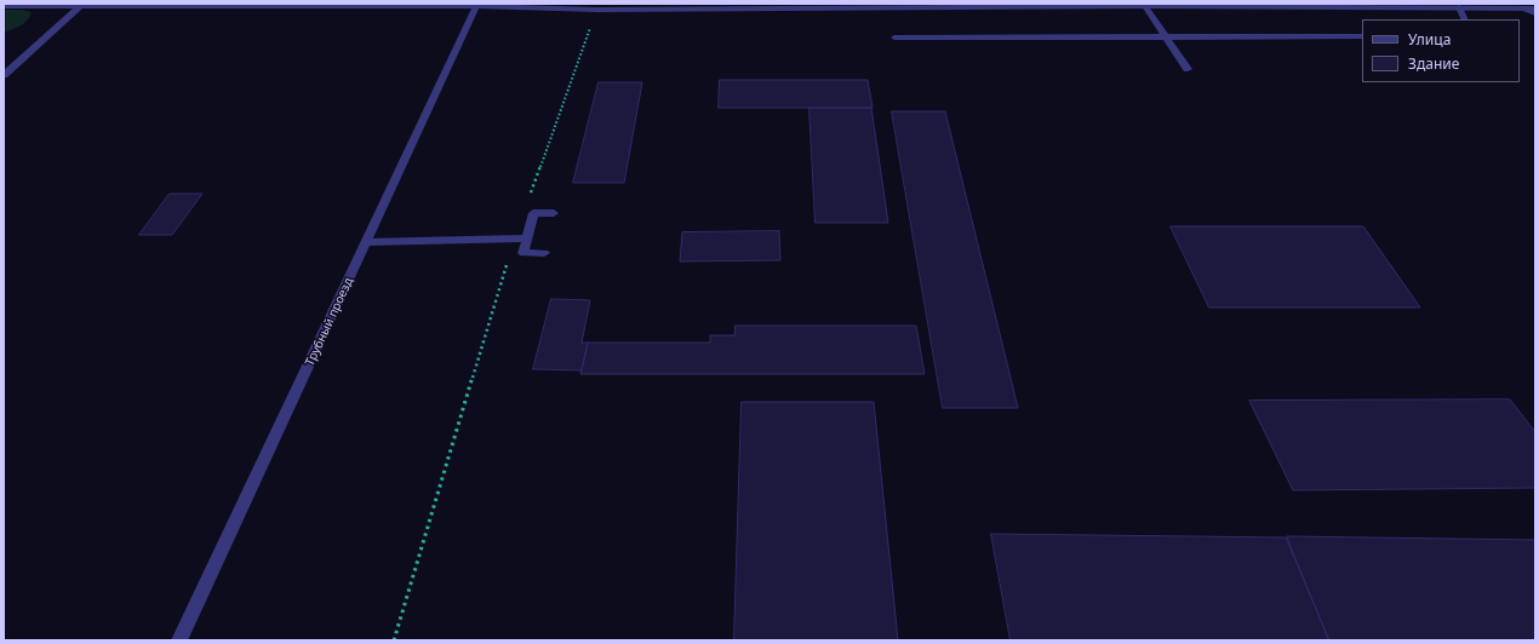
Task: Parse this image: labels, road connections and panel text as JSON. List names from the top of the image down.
{
  "streets": {
    "street": ["Трубный проезд"]
  },
  "legend": ["Улица", "Здание"]
}
